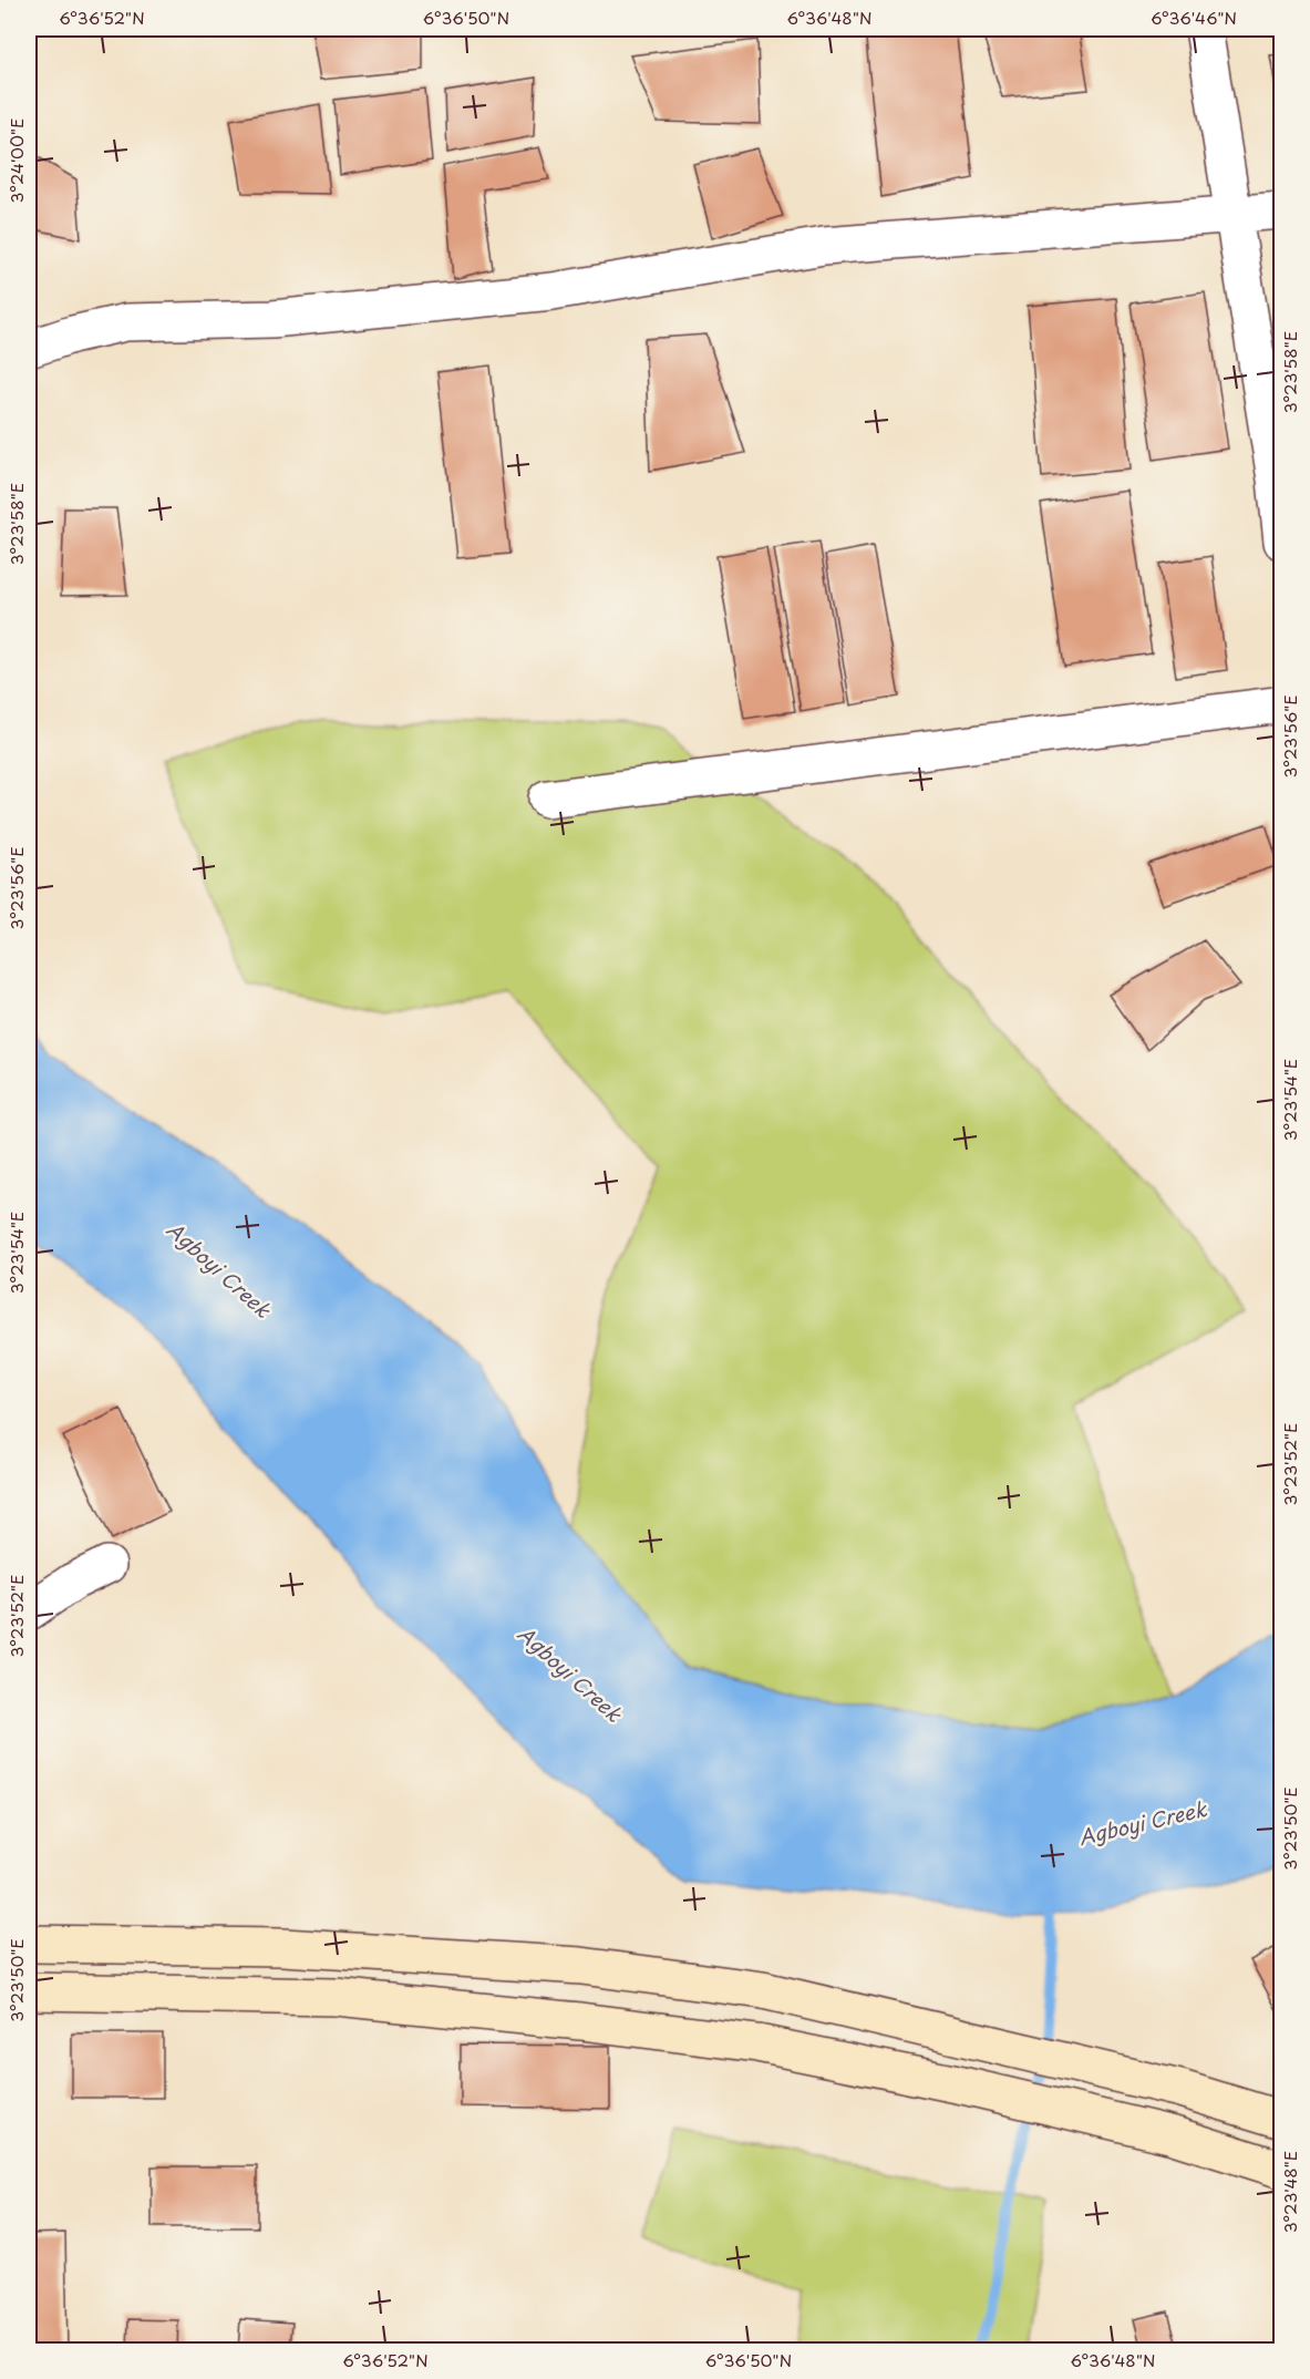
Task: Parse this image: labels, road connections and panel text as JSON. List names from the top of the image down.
{
  "water": ["Agboyi Creek"],
  "coordinates": [
    "6°36'52\"N",
    "6°36'50\"N",
    "6°36'48\"N",
    "6°36'46\"N",
    "3°24'00\"E",
    "3°23'58\"E",
    "3°23'56\"E",
    "3°23'54\"E",
    "3°23'52\"E",
    "3°23'50\"E",
    "3°23'48\"E"
  ]
}
